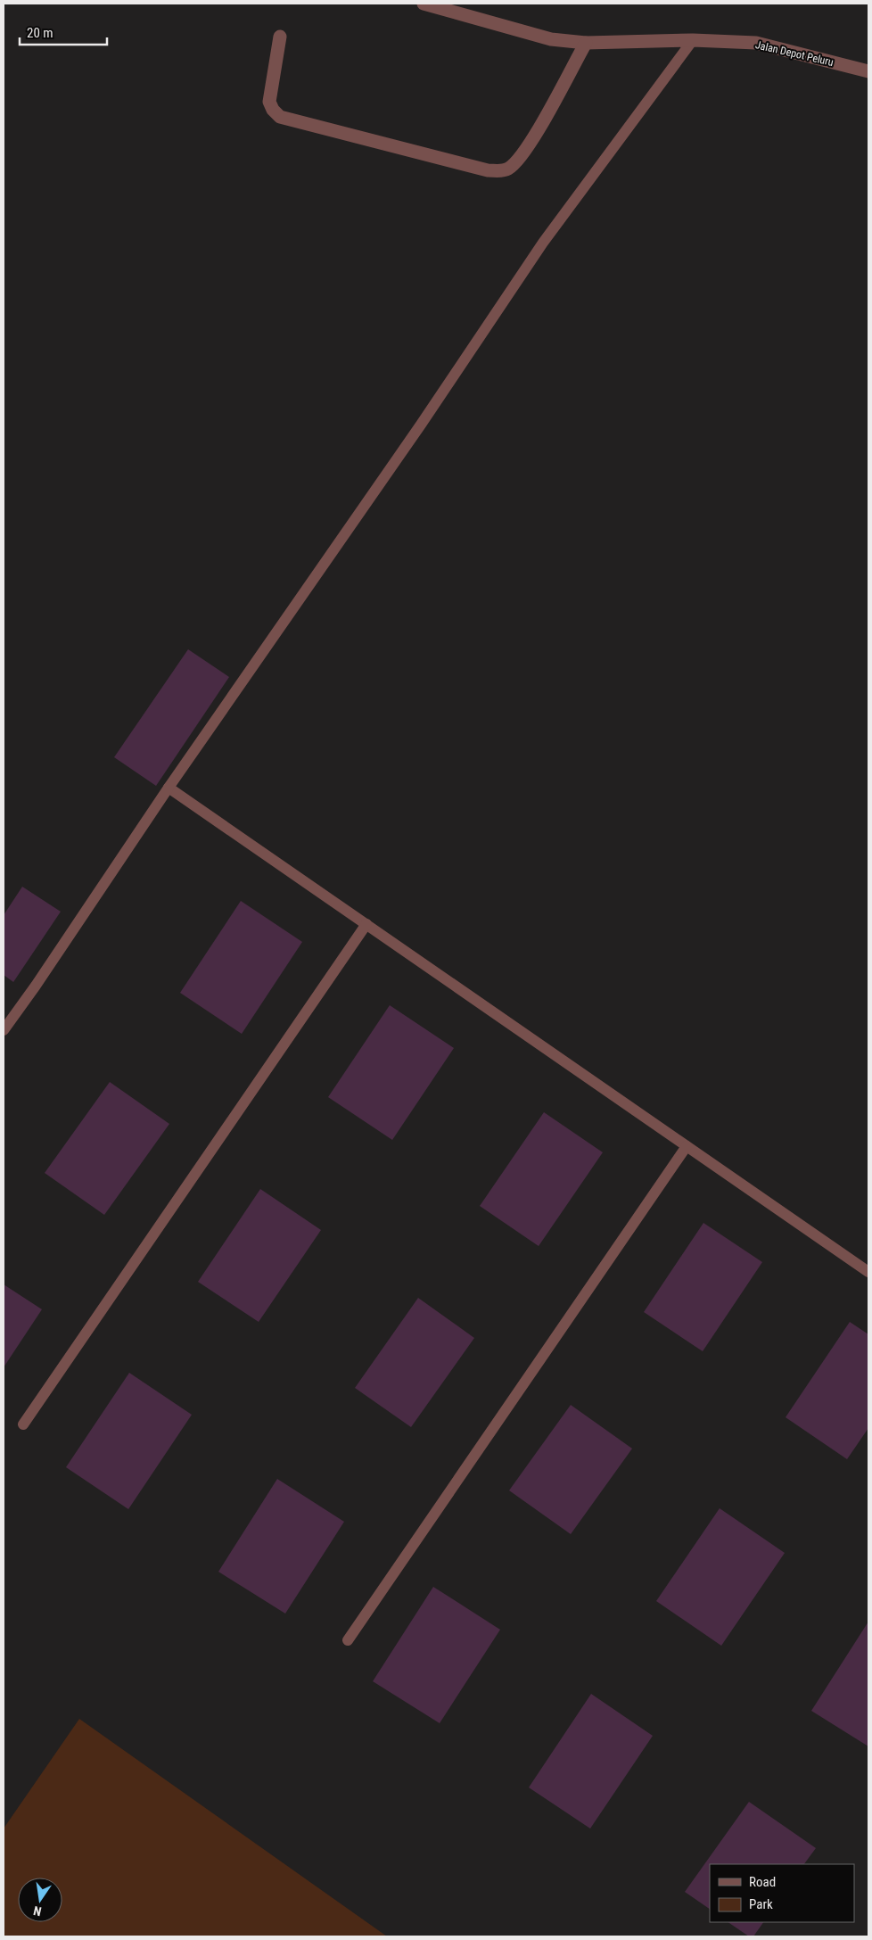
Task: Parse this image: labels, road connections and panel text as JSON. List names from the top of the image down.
{
  "streets": {
    "street": ["Jalan Depot Peluru"]
  },
  "legend": ["Road", "Park"],
  "scale_bar": "20 m",
  "north": "bottom"
}
